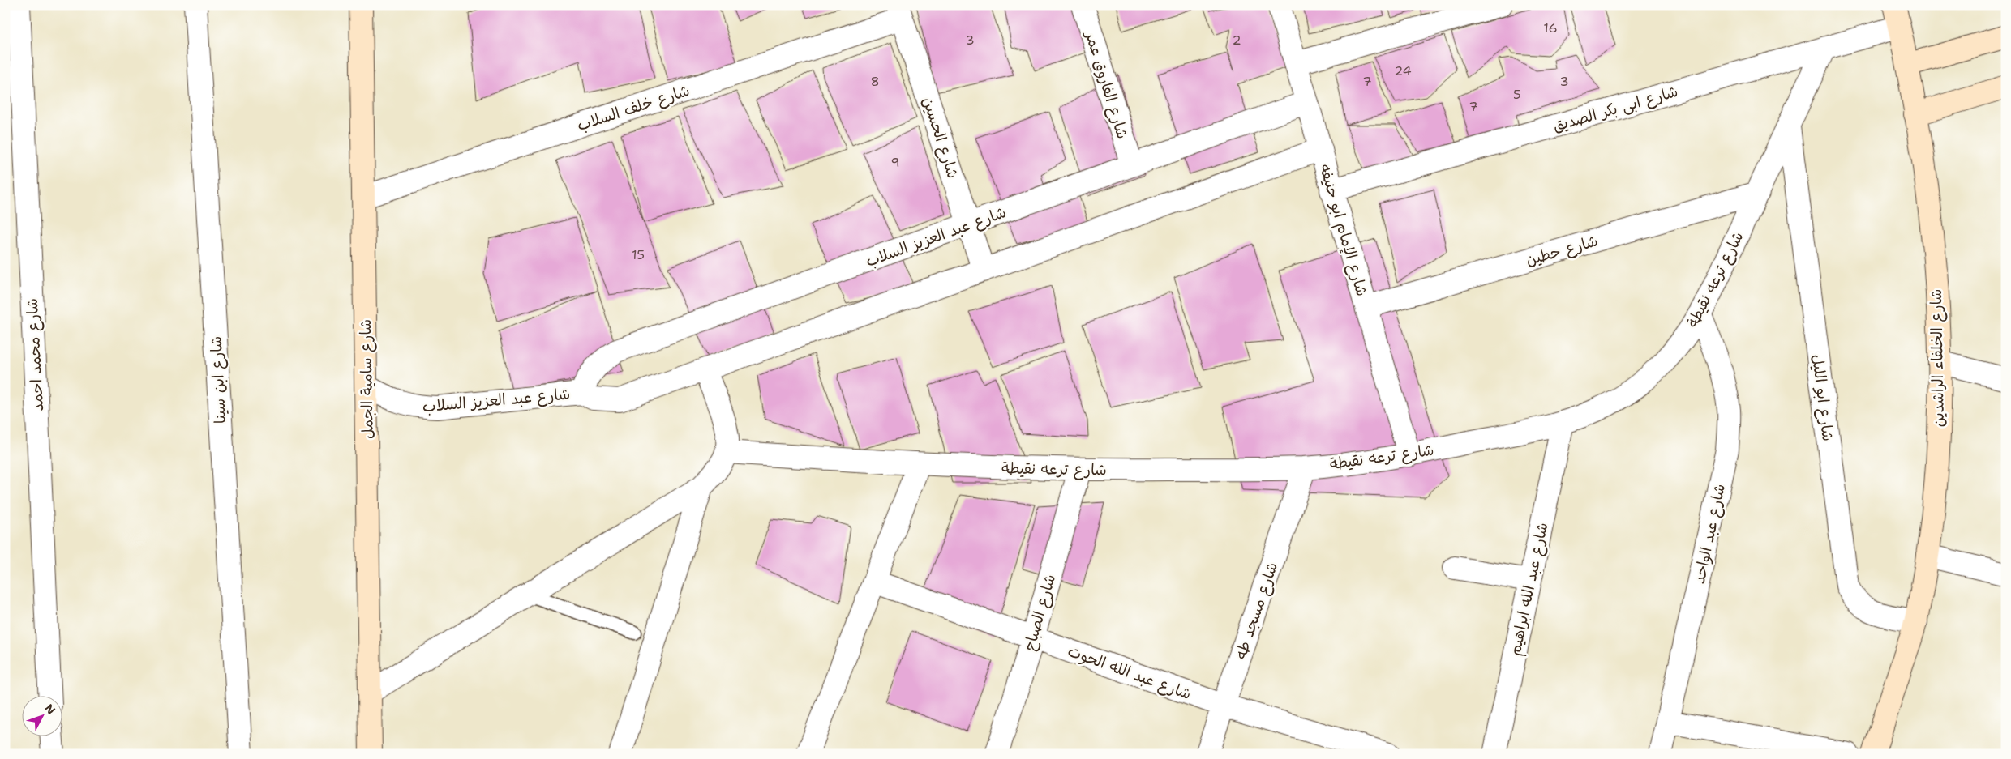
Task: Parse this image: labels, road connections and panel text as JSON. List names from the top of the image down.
{
  "streets": {
    "main road": ["شارع الخلفاء الراشدين", "شارع سامية الجمل"],
    "street": [
      "شارع الفاروق عمر",
      "شارع خلف السلاب",
      "شارع ابى بكر الصديق",
      "شارع الحسين",
      "شارع الإمام ابو حنيفه",
      "شارع عبد العزيز السلاب",
      "شارع حطين",
      "شارع ترعه نقيطة",
      "شارع محمد احمد",
      "شارع ابن سينا",
      "شارع ابو الليل",
      "شارع عبد الواحد",
      "شارع عبد الله ابراهيم",
      "شارع مسجد طه",
      "شارع الصباح",
      "شارع عبد الله الحوت"
    ]
  },
  "crossings": [
    ["شارع الفاروق عمر", "شارع عبد العزيز السلاب"],
    ["شارع خلف السلاب", "شارع الحسين"],
    ["شارع خلف السلاب", "شارع سامية الجمل"],
    ["شارع ابى بكر الصديق", "شارع الإمام ابو حنيفه"],
    ["شارع ابى بكر الصديق", "شارع ترعه نقيطة"],
    ["شارع ابى بكر الصديق", "شارع الخلفاء الراشدين"],
    ["شارع الحسين", "شارع عبد العزيز السلاب"],
    ["شارع الإمام ابو حنيفه", "شارع عبد العزيز السلاب"],
    ["شارع الإمام ابو حنيفه", "شارع حطين"],
    ["شارع الإمام ابو حنيفه", "شارع ترعه نقيطة"],
    ["شارع عبد العزيز السلاب", "شارع سامية الجمل"],
    ["شارع حطين", "شارع ترعه نقيطة"],
    ["شارع ترعه نقيطة", "شارع ابو الليل"],
    ["شارع ترعه نقيطة", "شارع عبد الواحد"],
    ["شارع ترعه نقيطة", "شارع عبد الله ابراهيم"],
    ["شارع ترعه نقيطة", "شارع مسجد طه"],
    ["شارع ترعه نقيطة", "شارع الصباح"],
    ["شارع الخلفاء الراشدين", "شارع ابو الليل"],
    ["شارع مسجد طه", "شارع عبد الله الحوت"],
    ["شارع الصباح", "شارع عبد الله الحوت"]
  ],
  "house_numbers": [
    "16",
    "3",
    "2",
    "24",
    "8",
    "7",
    "3",
    "5",
    "7",
    "9",
    "15"
  ],
  "north": "top right"
}
